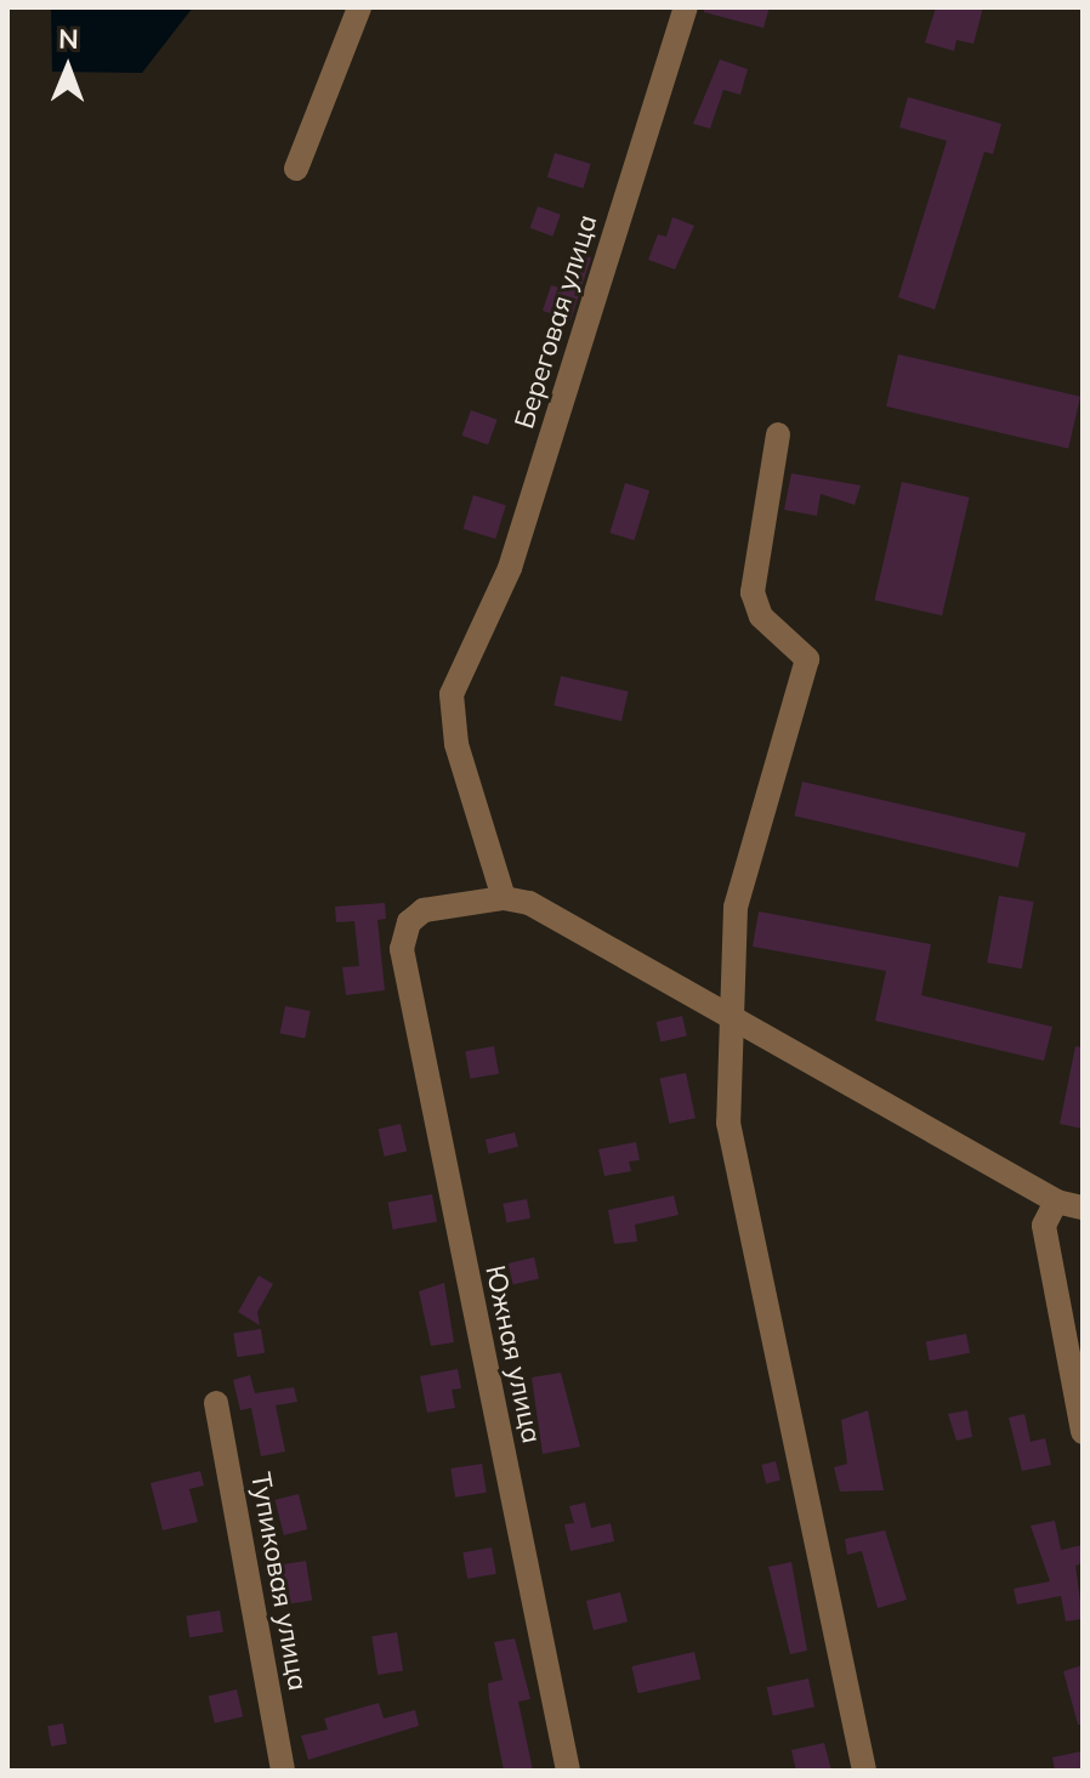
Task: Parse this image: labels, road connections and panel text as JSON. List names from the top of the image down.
{
  "streets": {
    "street": ["Береговая улица", "Южная улица", "Тупиковая улица"]
  },
  "crossings": [
    ["Береговая улица", "Южная улица"]
  ],
  "north": "top"
}
